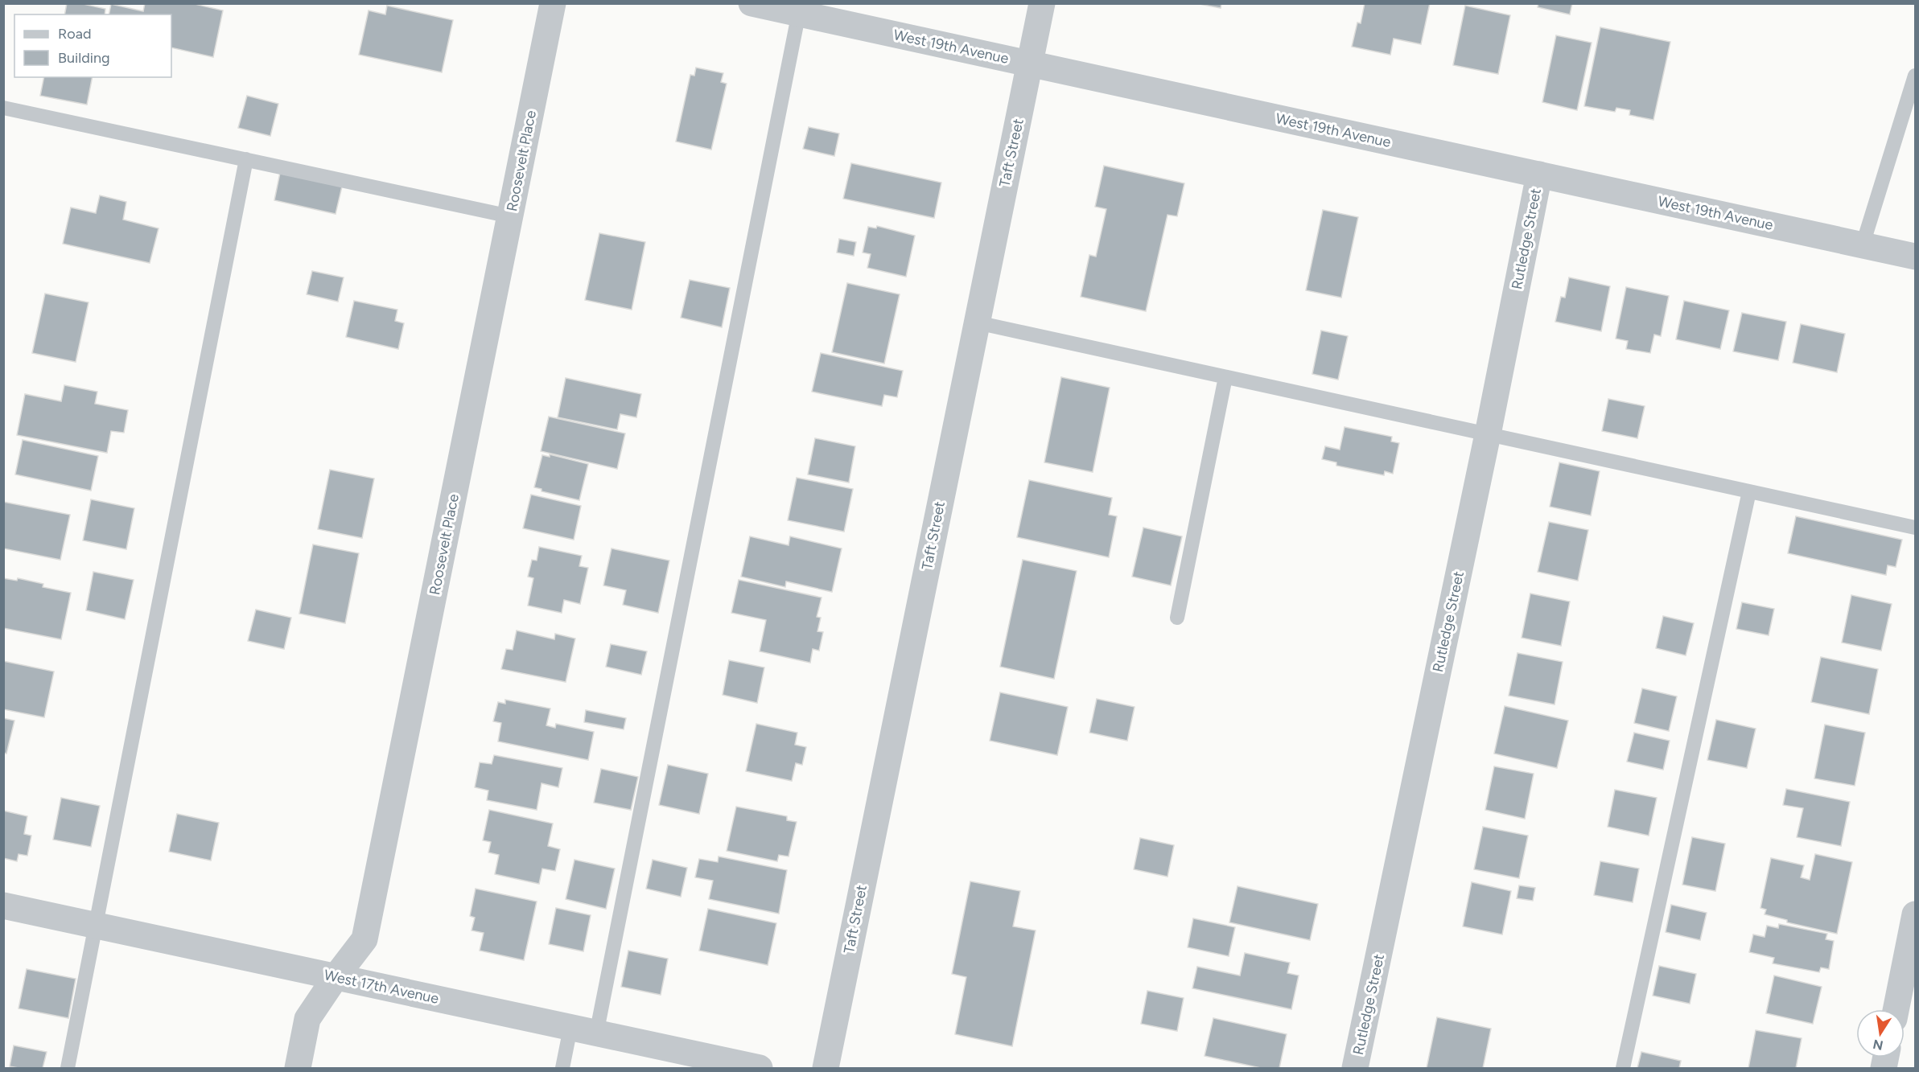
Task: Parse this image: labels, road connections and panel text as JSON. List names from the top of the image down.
{
  "streets": {
    "street": [
      "West 19th Avenue",
      "Taft Street",
      "Roosevelt Place",
      "Rutledge Street",
      "West 17th Avenue"
    ]
  },
  "crossings": [
    ["West 19th Avenue", "Taft Street"],
    ["West 19th Avenue", "Rutledge Street"],
    ["Roosevelt Place", "West 17th Avenue"]
  ],
  "legend": ["Road", "Building"],
  "north": "bottom"
}
